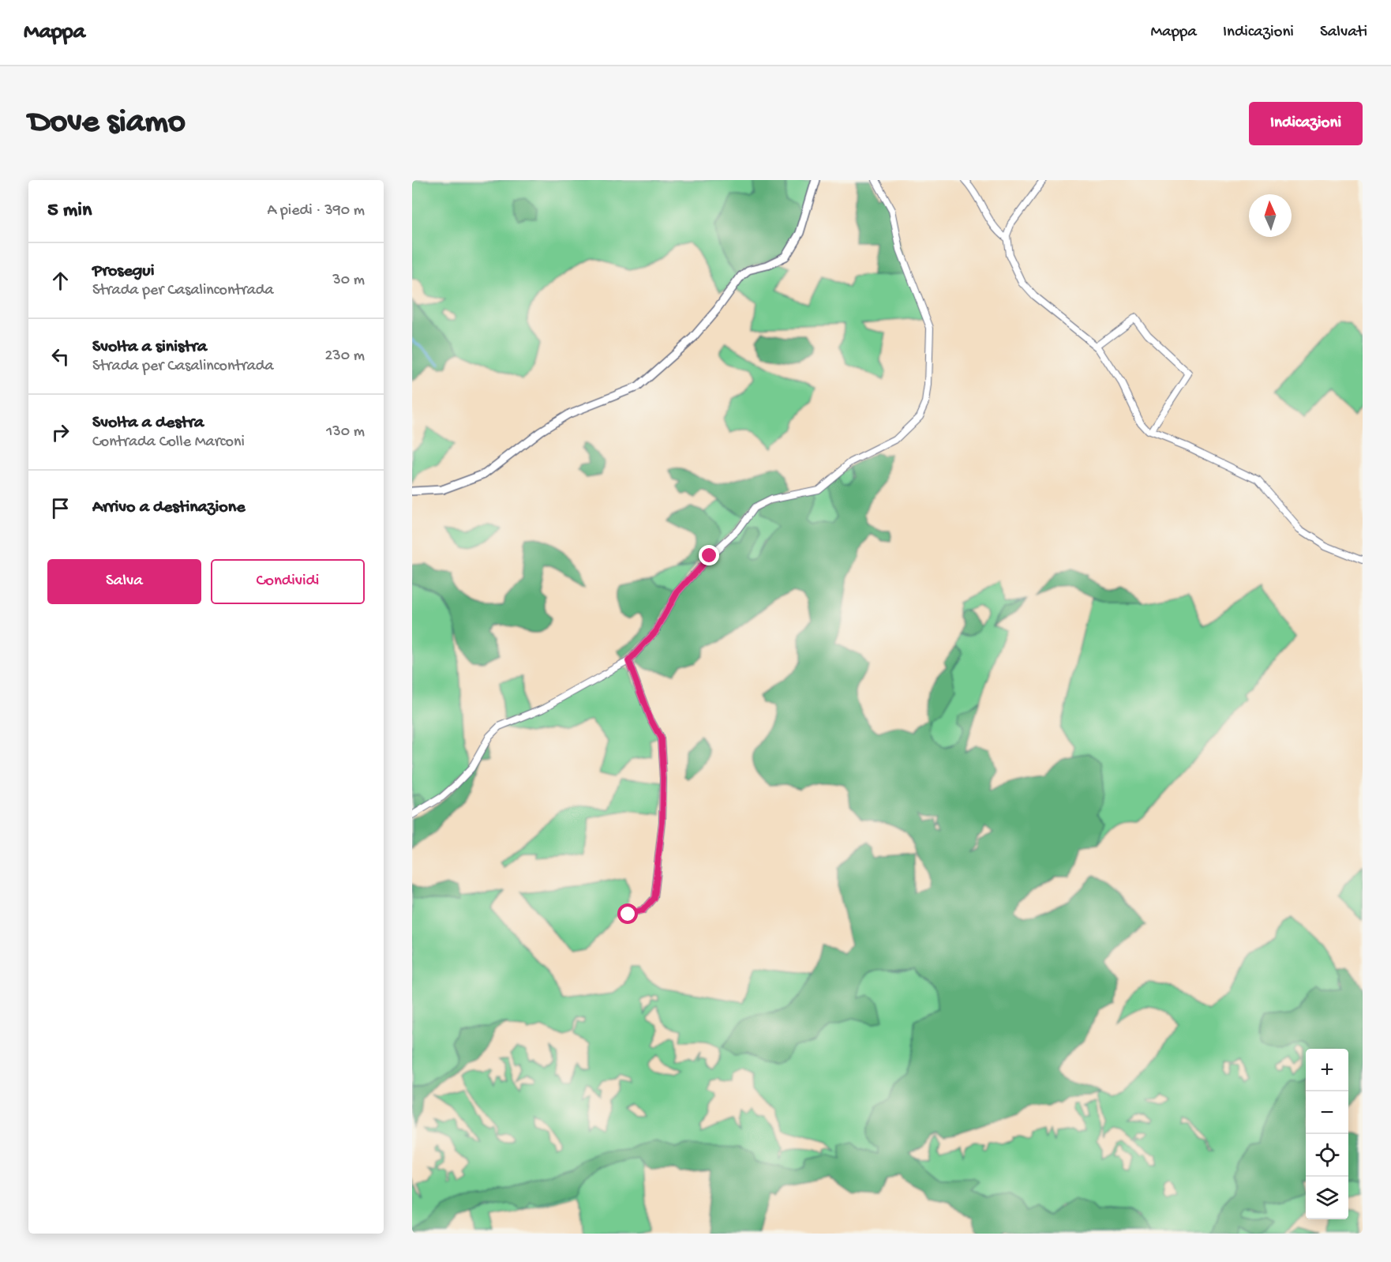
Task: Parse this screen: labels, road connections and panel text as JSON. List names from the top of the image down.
{
  "north": "top",
  "page": {
    "header": "Mappa",
    "nav": ["Mappa", "Indicazioni", "Salvati"],
    "buttons": [
      "Indicazioni",
      ["Salva", "Condividi"]
    ],
    "title": "Dove siamo",
    "heading": ["5 min", "A piedi · 390 m"],
    "list": [
      ["Prosegui", "Strada per Casalincontrada", "30 m"],
      ["Svolta a sinistra", "Strada per Casalincontrada", "230 m"],
      ["Svolta a destra", "Contrada Colle Marconi", "130 m"],
      "Arrivo a destinazione"
    ],
    "map_buttons": ["+", "−"]
  }
}
